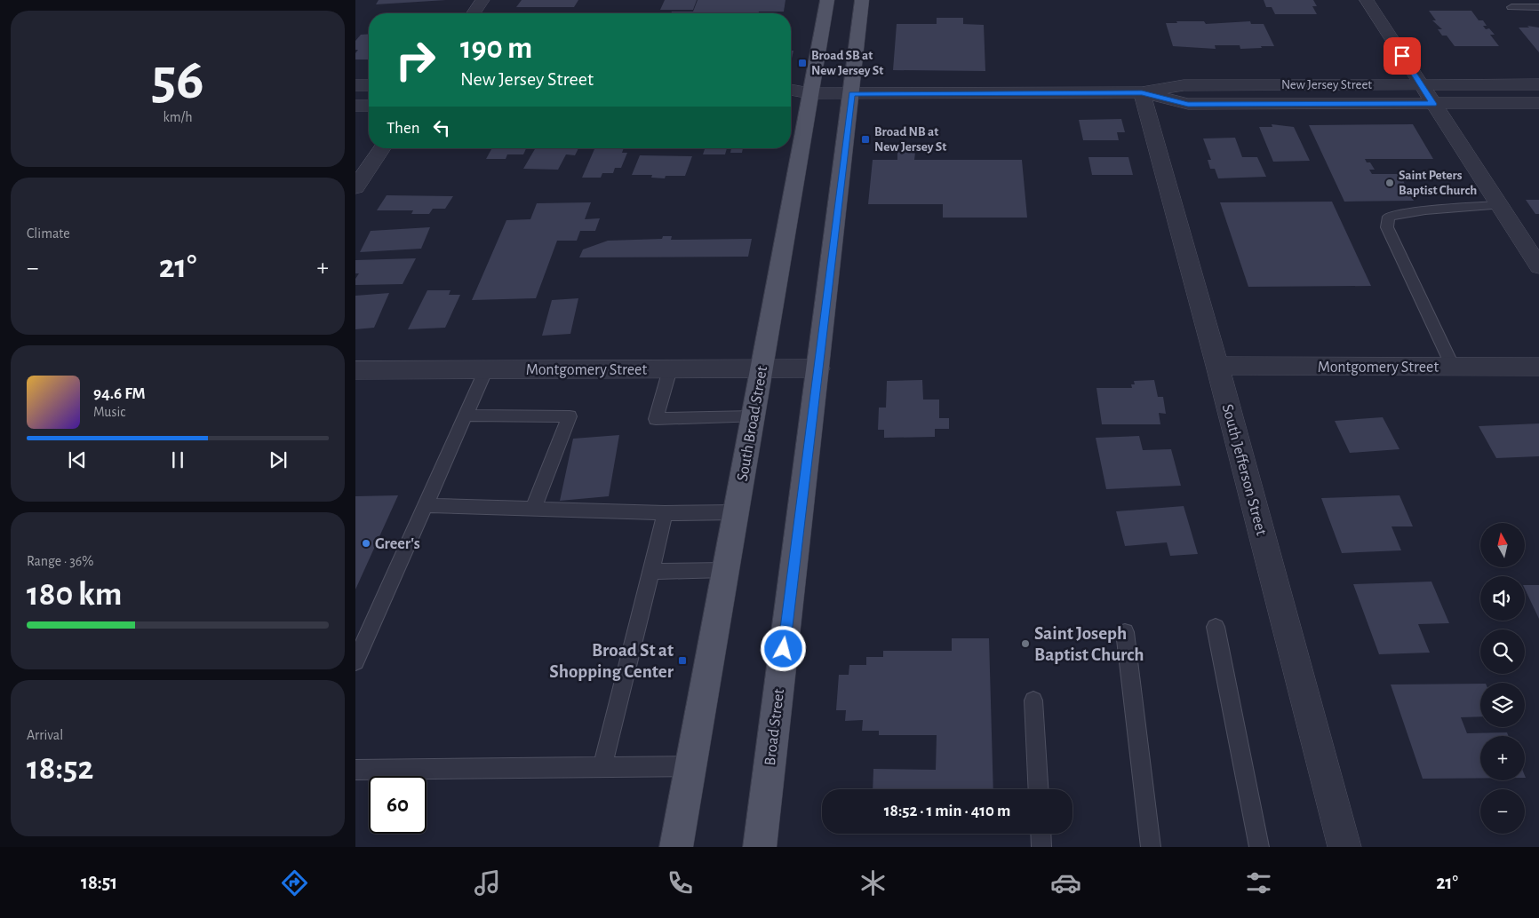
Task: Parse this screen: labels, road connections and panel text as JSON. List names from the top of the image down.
{
  "streets": {
    "main road": ["South Broad Street", "Broad Street"],
    "street": ["New Jersey Street", "Montgomery Street", "South Jefferson Street"]
  },
  "crossings": [
    ["New Jersey Street", "South Broad Street"],
    ["New Jersey Street", "South Jefferson Street"],
    ["New Jersey Street", "Broad Street"],
    ["Montgomery Street", "South Broad Street"],
    ["Montgomery Street", "South Jefferson Street"],
    ["Montgomery Street", "Broad Street"]
  ],
  "places": {
    "transit": ["Broad SB at New Jersey St", "Broad NB at New Jersey St", "Broad St at Shopping Center"],
    "other": ["Saint Peters Baptist Church", "Greer's", "Saint Joseph Baptist Church"]
  },
  "north": "top",
  "page": {
    "tile": [
      ["56", "km/h"],
      "Climate",
      ["Range · 36%", "180 km"],
      ["Arrival", "18:52"]
    ],
    "turn": ["190 m", "New Jersey Street"],
    "then": "Then",
    "heat": ["−", "21°", "+"],
    "song": ["94.6 FM", "Music"],
    "map_buttons": ["+", "−"],
    "limit": "60",
    "trip": "18:52 · 1 min · 410 m",
    "tabs": ["18:51", "21°"]
  }
}
